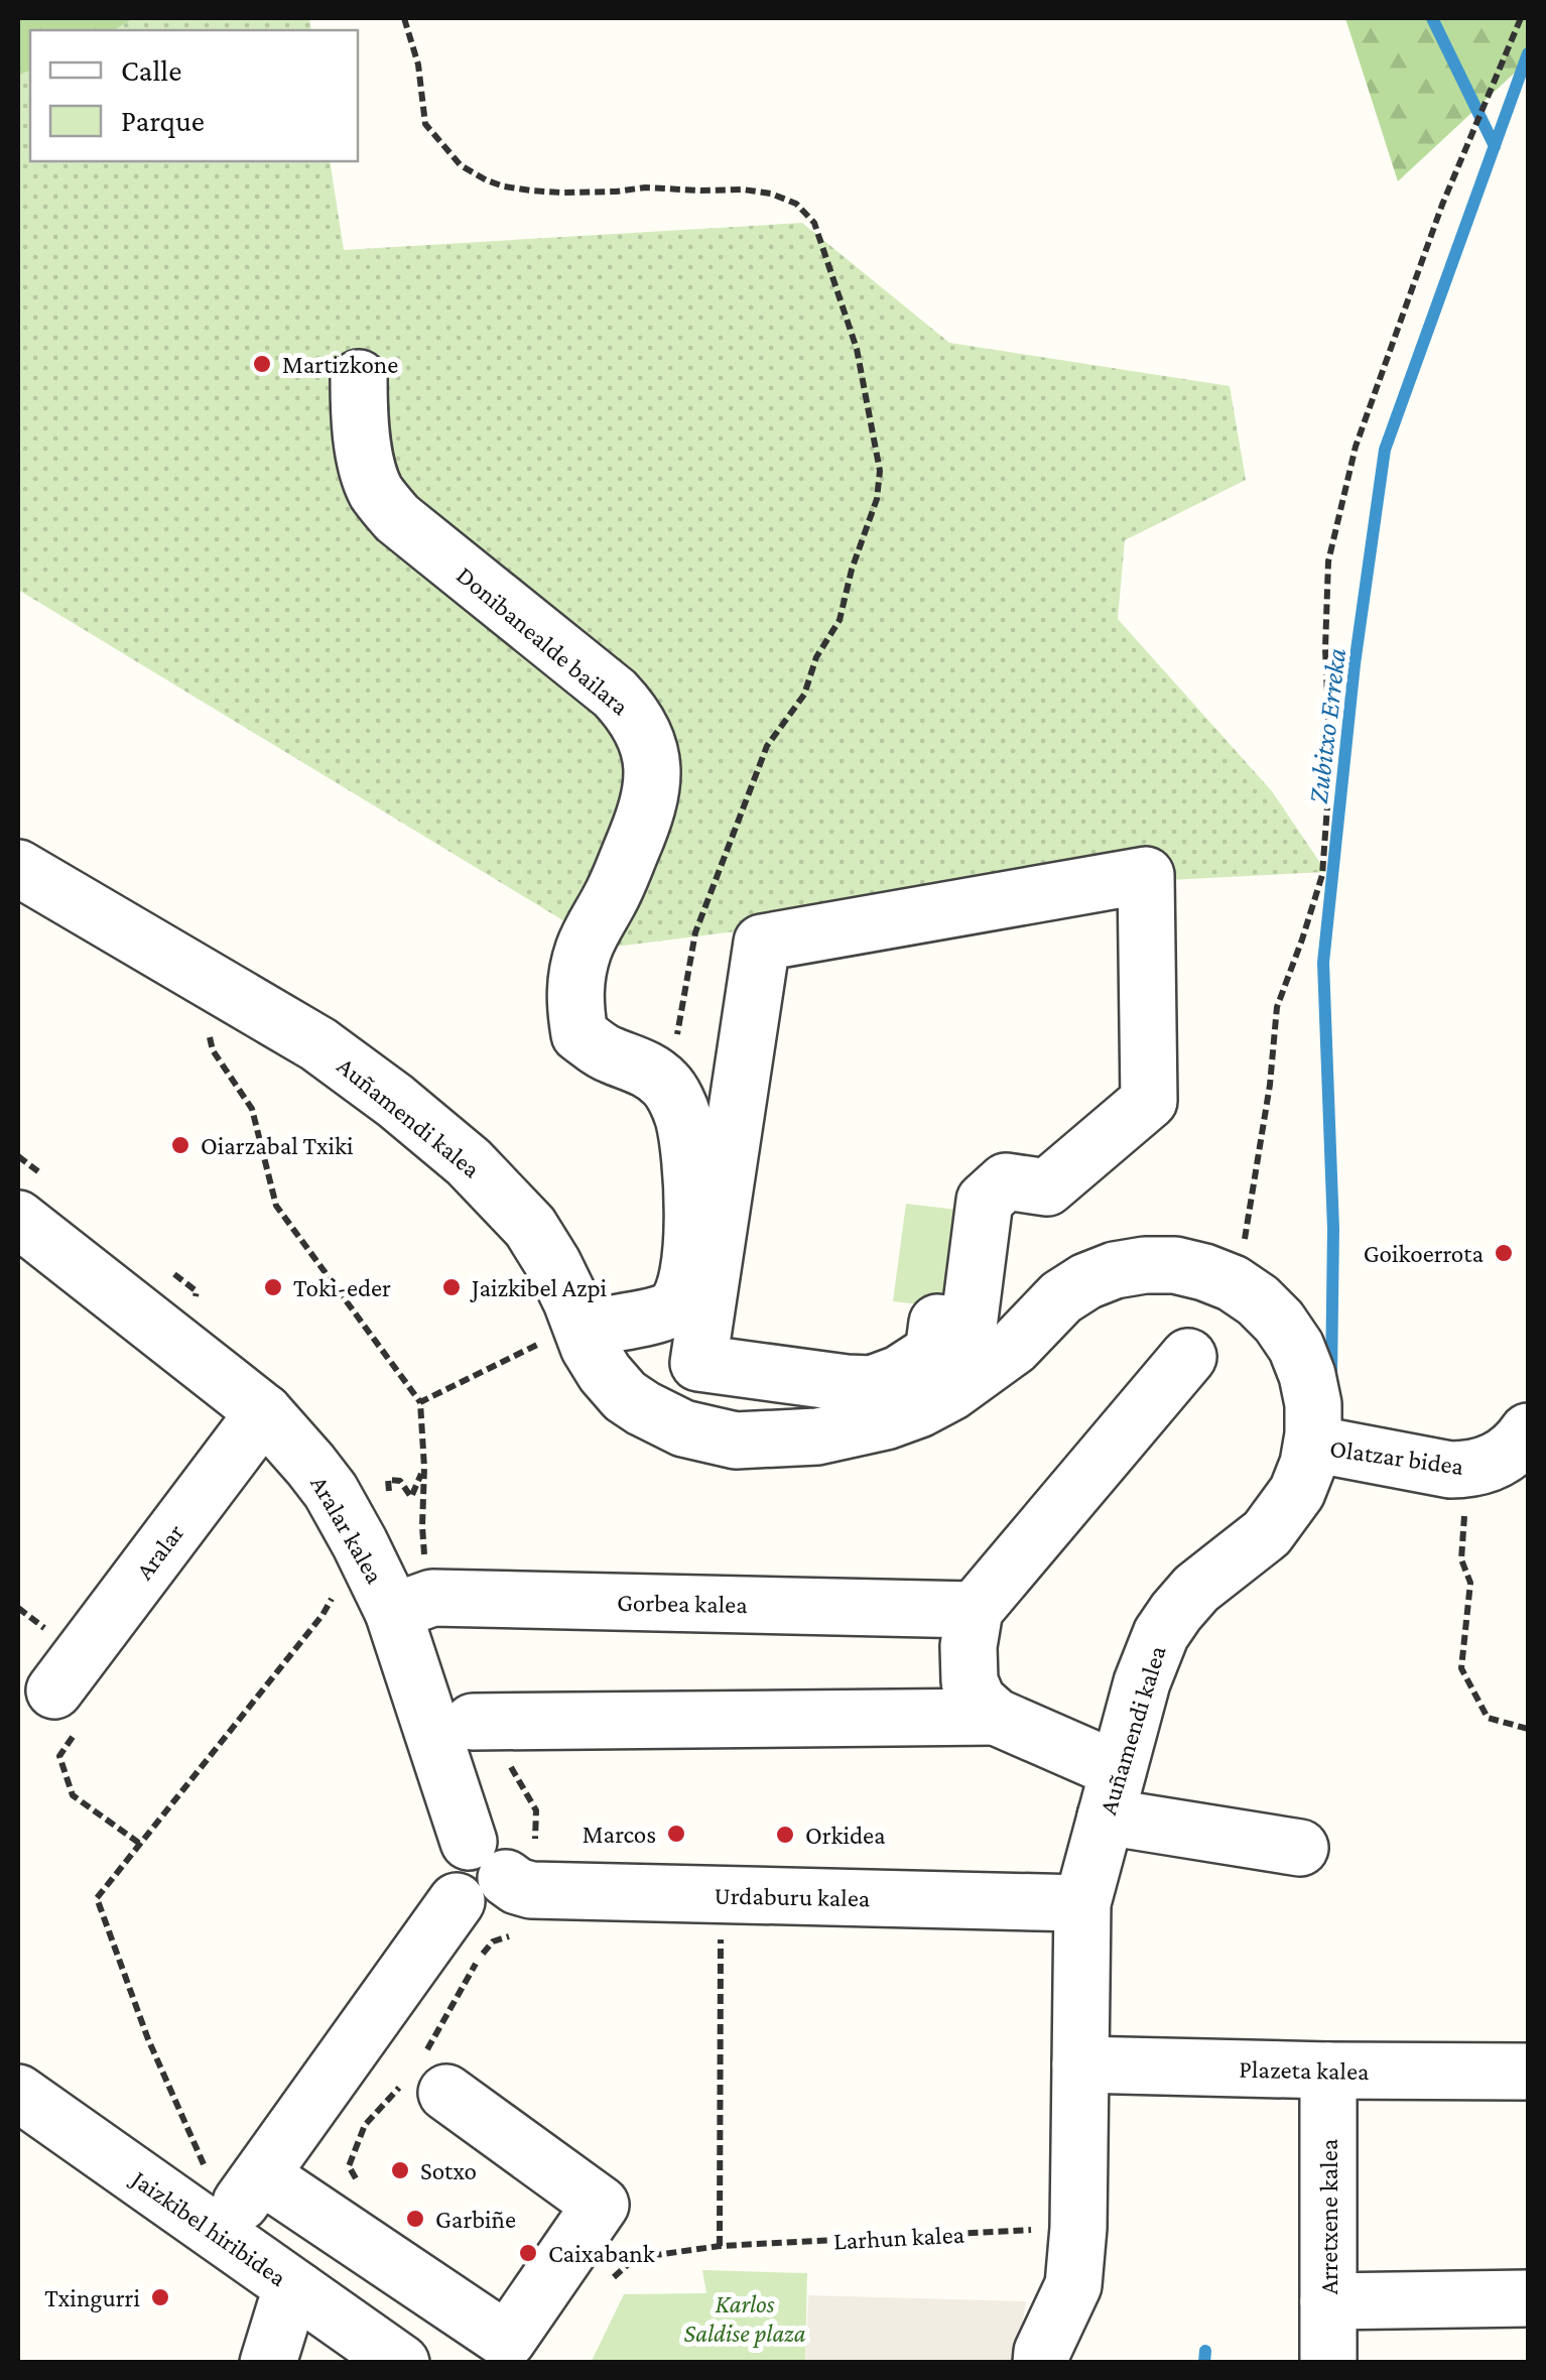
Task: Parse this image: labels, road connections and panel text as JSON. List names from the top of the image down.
{
  "streets": {
    "street": [
      "Donibanealde bailara",
      "Auñamendi kalea",
      "Olatzar bidea",
      "Aralar kalea",
      "Aralar",
      "Gorbea kalea",
      "Urdaburu kalea",
      "Plazeta kalea",
      "Arretxene kalea",
      "Jaizkibel hiribidea"
    ],
    "path": ["Larhun kalea"]
  },
  "crossings": [
    ["Auñamendi kalea", "Olatzar bidea"],
    ["Auñamendi kalea", "Urdaburu kalea"],
    ["Auñamendi kalea", "Plazeta kalea"],
    ["Auñamendi kalea", "Larhun kalea"],
    ["Aralar kalea", "Aralar"],
    ["Aralar kalea", "Gorbea kalea"],
    ["Aralar kalea", "Urdaburu kalea"],
    ["Plazeta kalea", "Arretxene kalea"]
  ],
  "water": ["Zubitxo Erreka"],
  "parks": ["Karlos Saldise plaza"],
  "places": [
    "Martizkone",
    "Oiarzabal Txiki",
    "Goikoerrota",
    "Toki-eder",
    "Jaizkibel Azpi",
    "Marcos",
    "Orkidea",
    "Sotxo",
    "Garbiñe",
    "Caixabank",
    "Txingurri"
  ],
  "legend": ["Calle", "Parque"]
}
